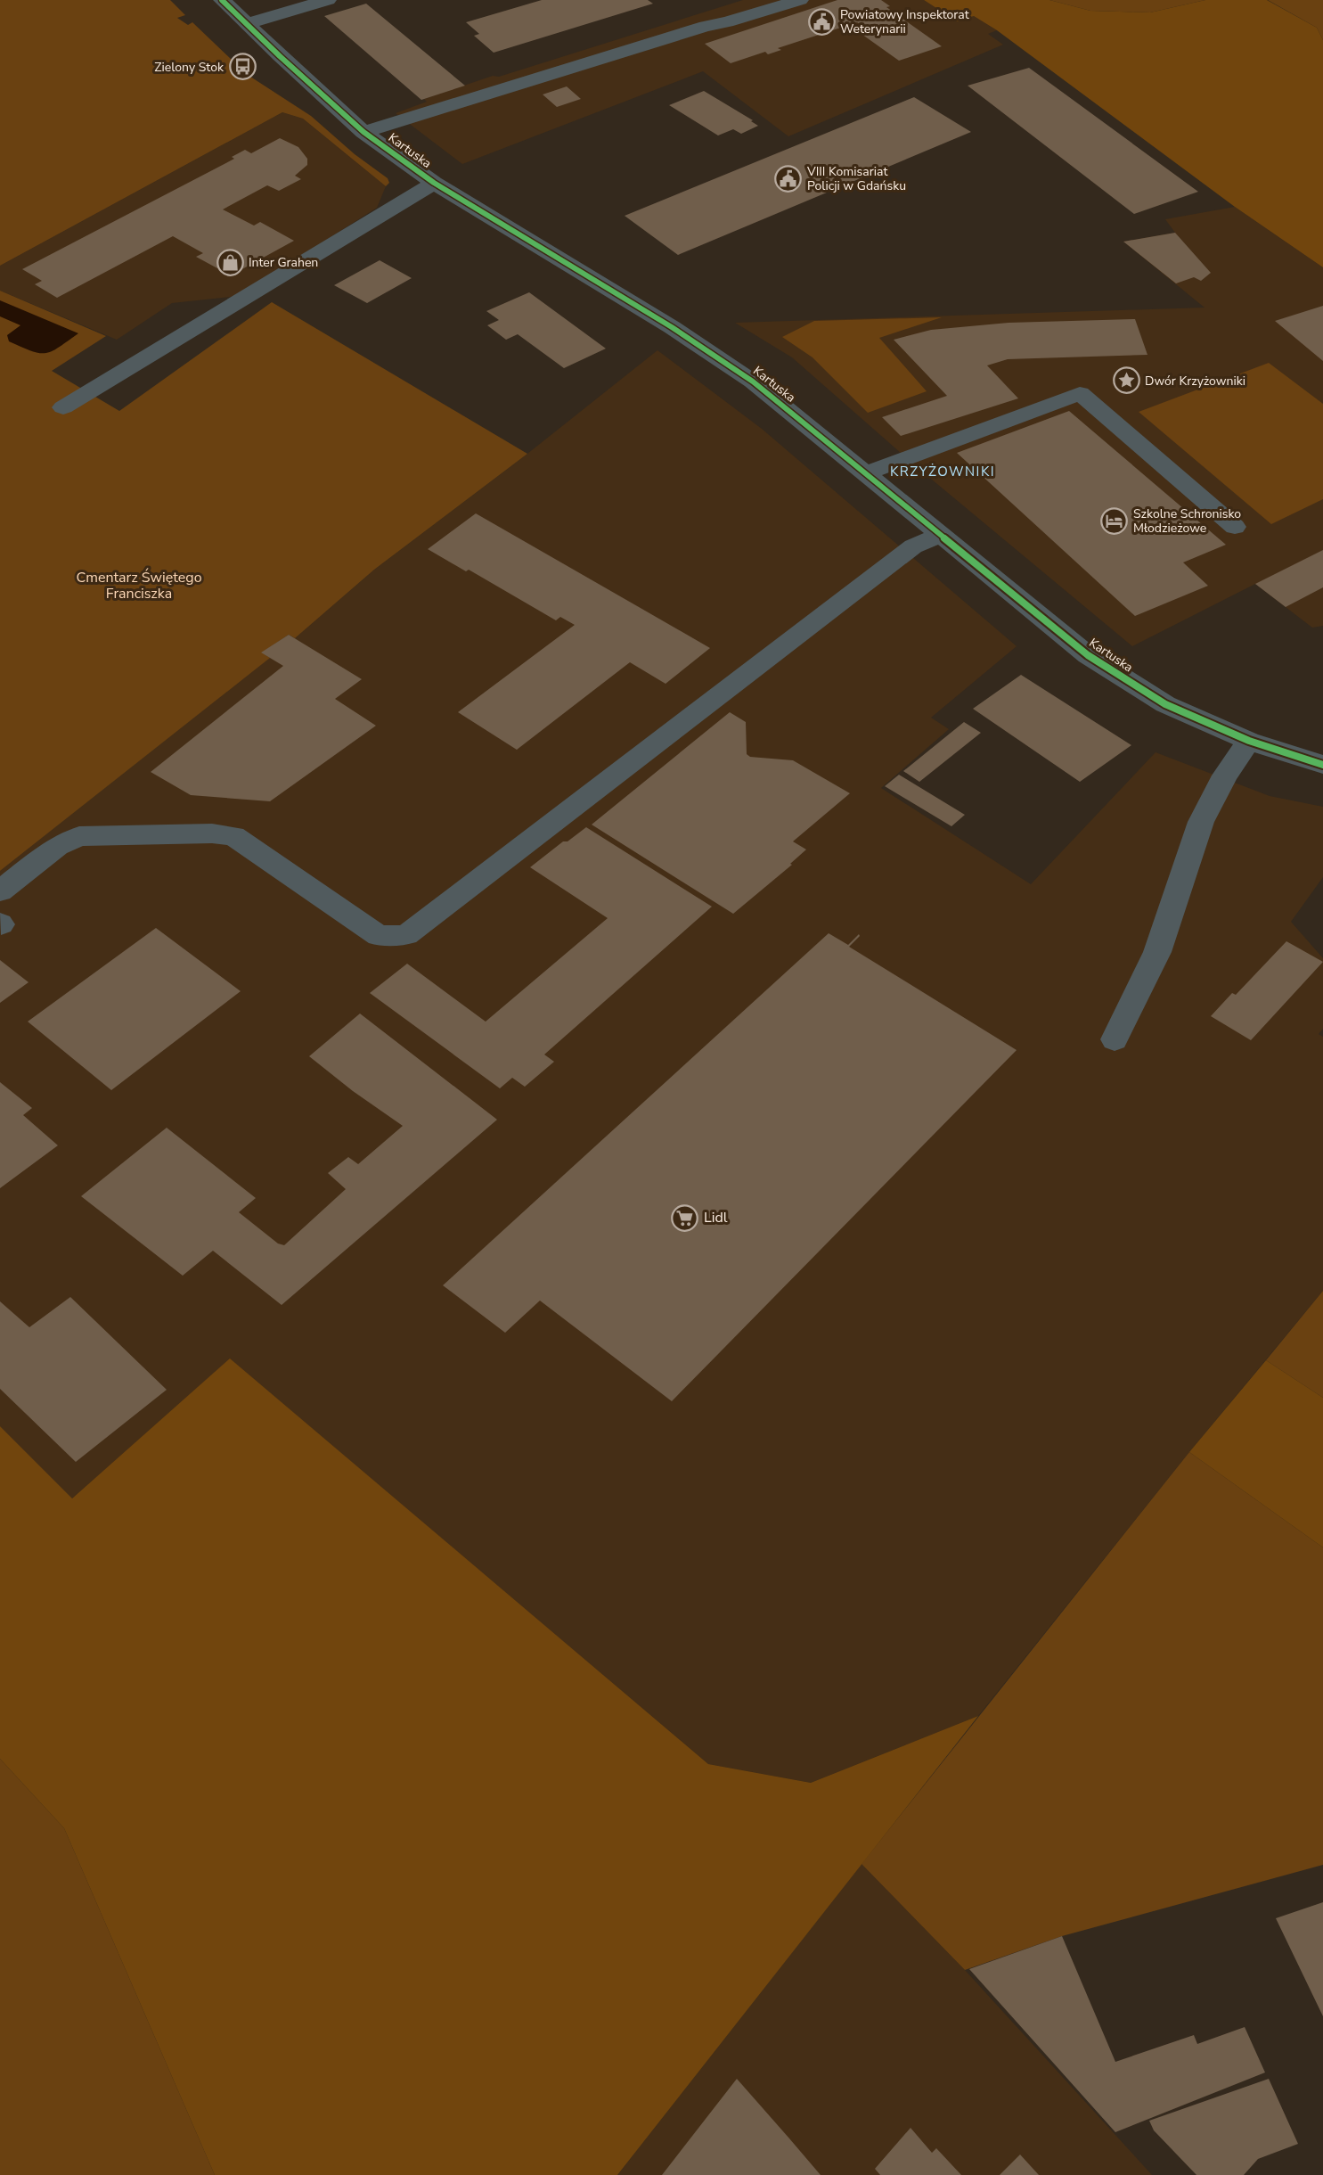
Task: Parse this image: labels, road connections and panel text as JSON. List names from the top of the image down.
{
  "streets": {
    "street": ["Kartuska"]
  },
  "districts": ["KRZYŻOWNIKI"],
  "parks": ["Cmentarz Świętego Franciszka"],
  "places": {
    "public building": ["Powiatowy Inspektorat Weterynarii", "VIII Komisariat Policji w Gdańsku"],
    "bus stop": ["Zielony Stok"],
    "shop": ["Inter Grahen"],
    "place": ["Dwór Krzyżowniki"],
    "hotel": ["Szkolne Schronisko Młodzieżowe"],
    "supermarket": ["Lidl"]
  }
}
